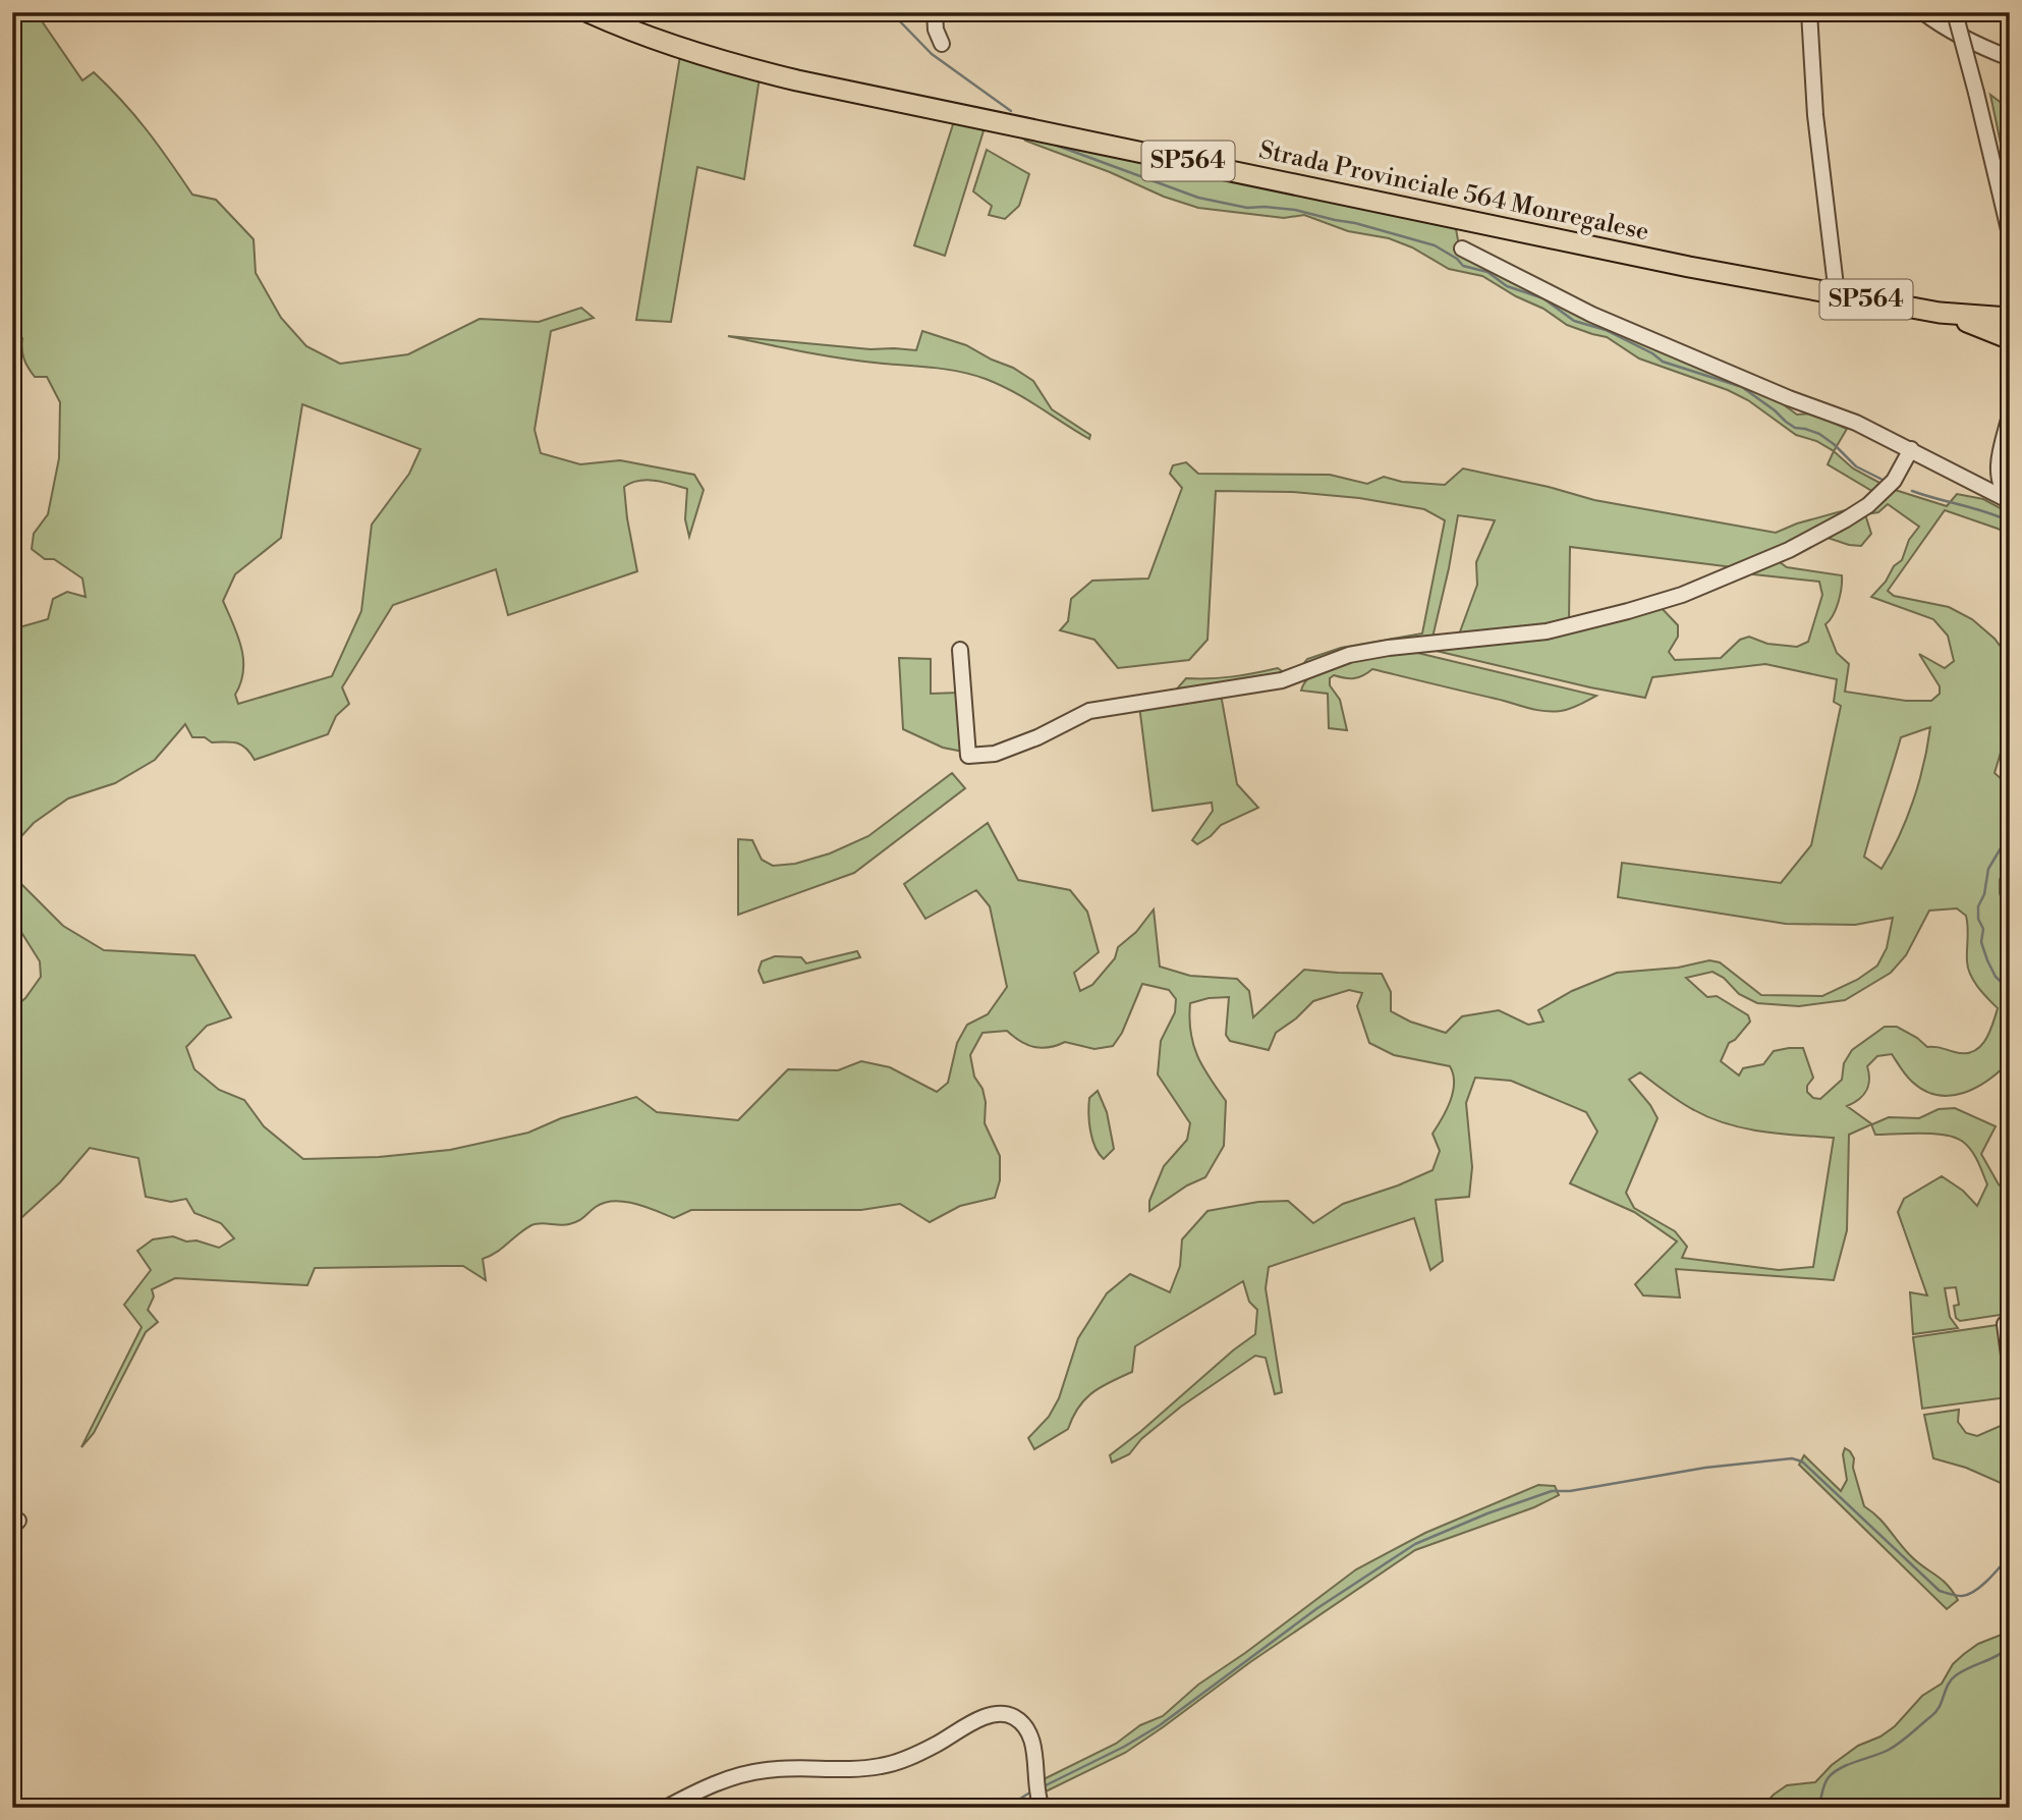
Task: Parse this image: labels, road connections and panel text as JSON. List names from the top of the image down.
{
  "streets": {
    "main road": ["SP564", "Strada Provinciale 564 Monregalese"]
  }
}
